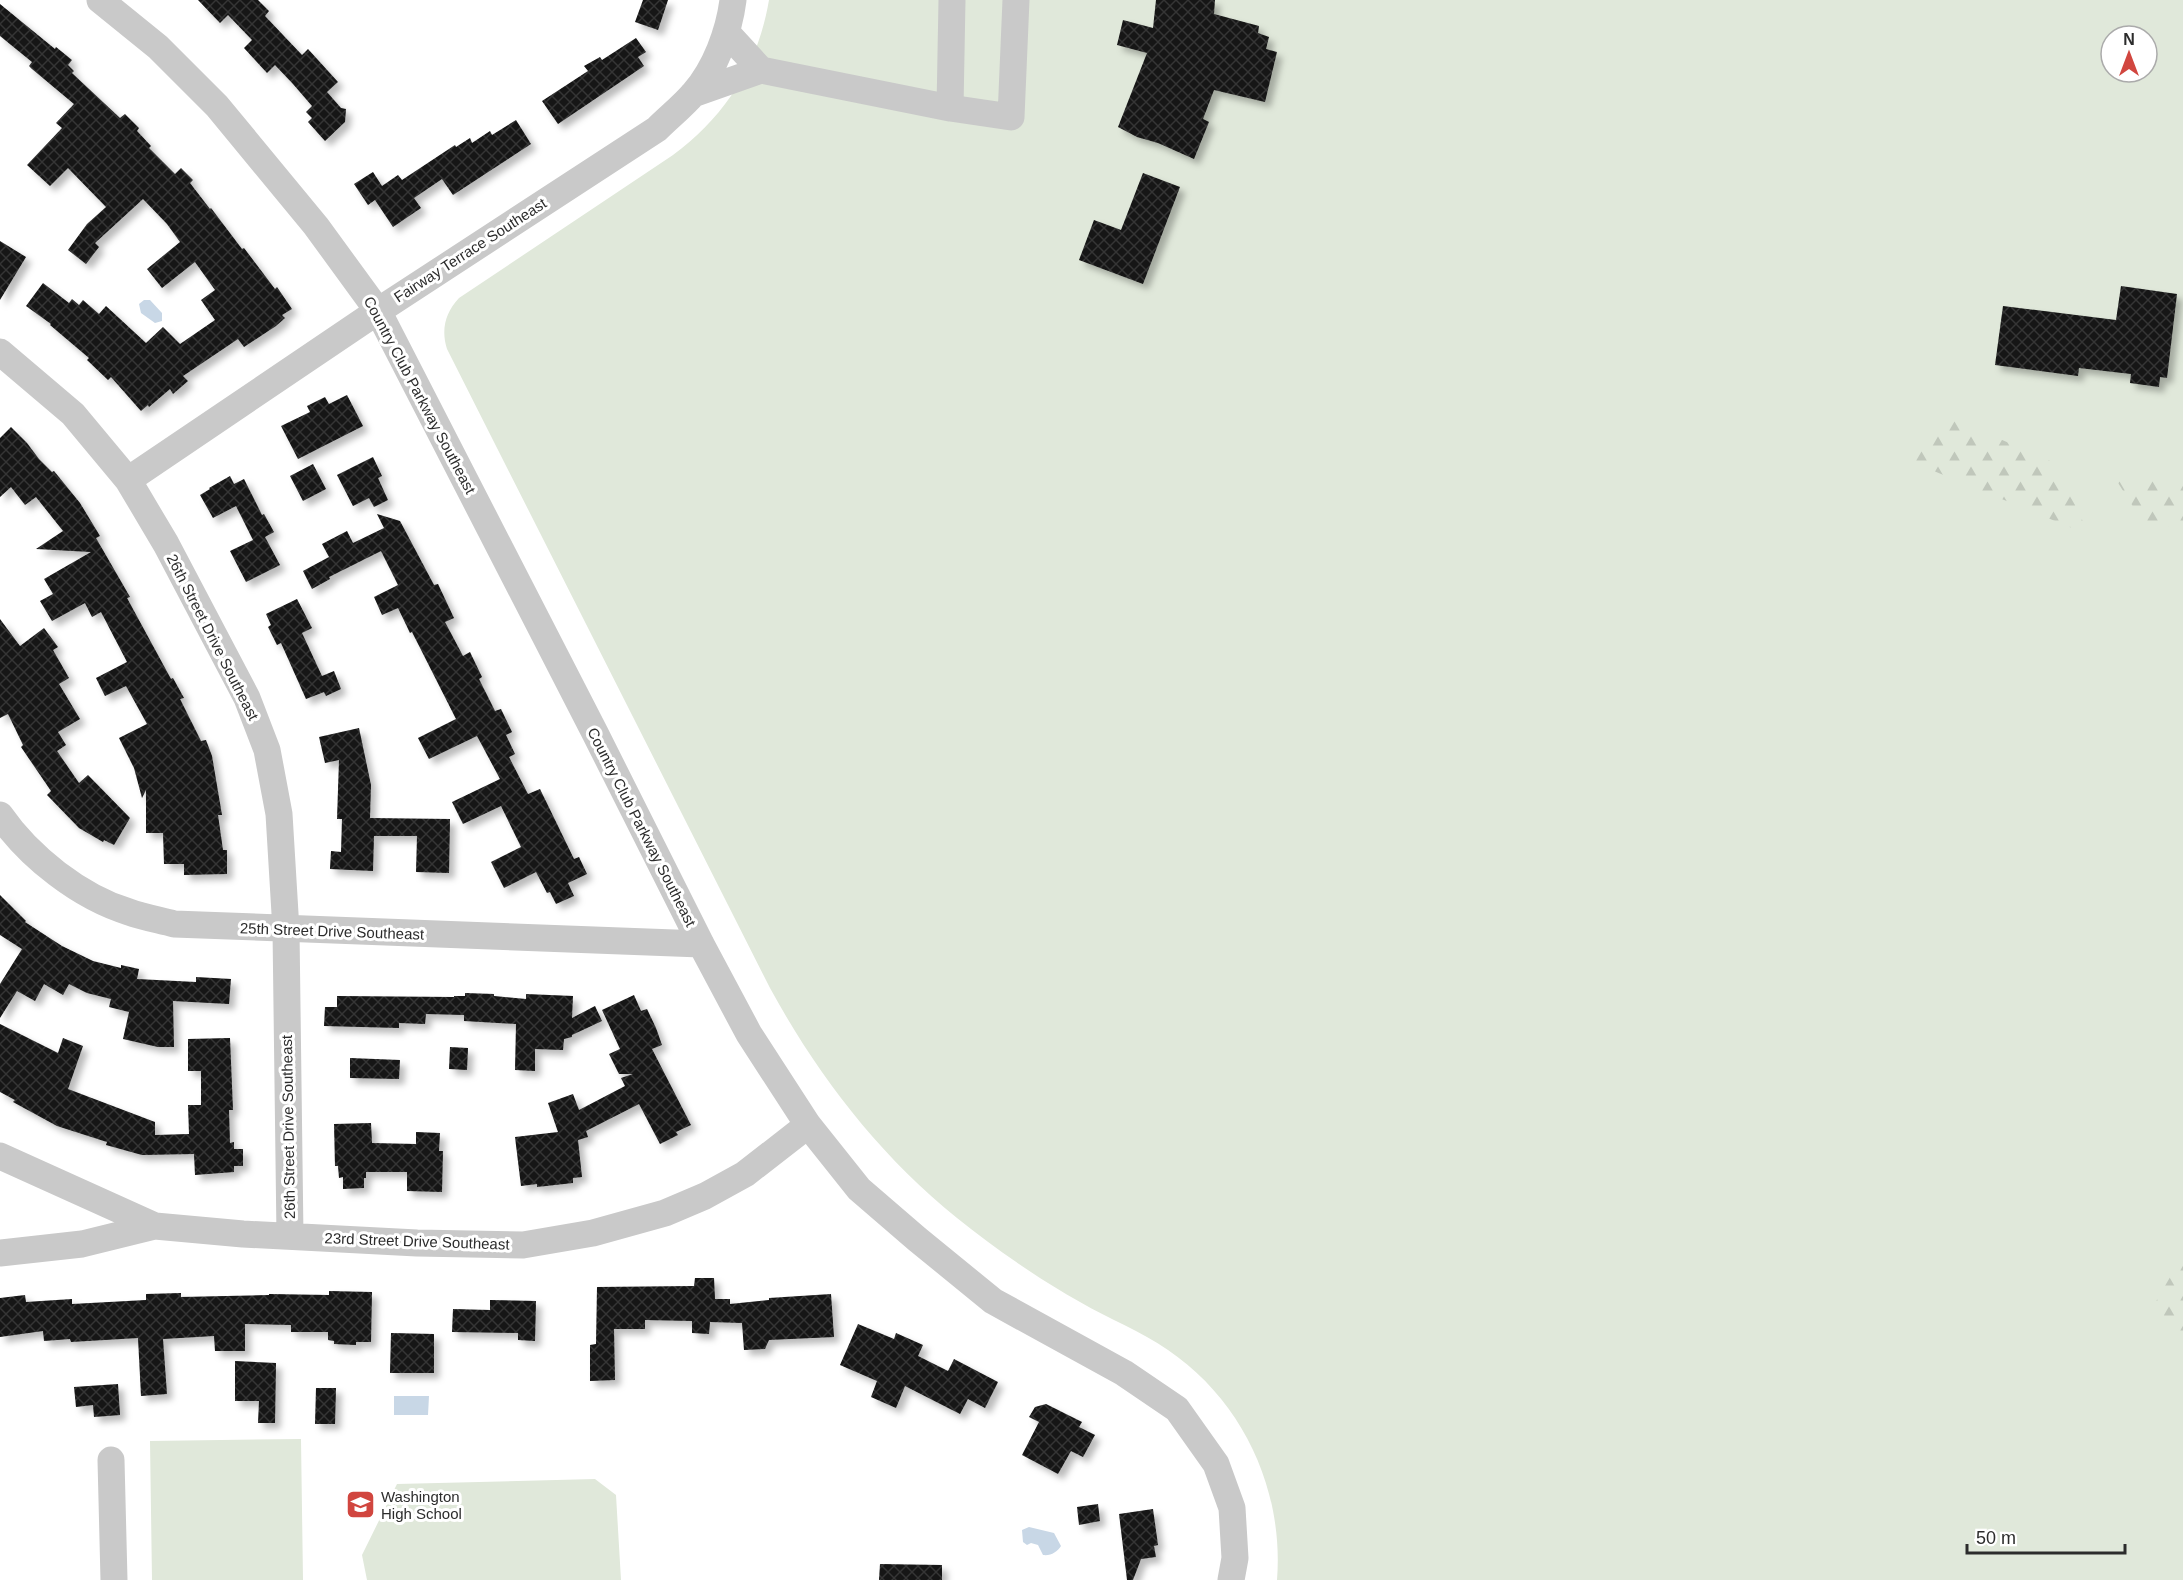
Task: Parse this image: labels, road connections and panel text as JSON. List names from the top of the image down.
{
  "streets": {
    "street": [
      "Fairway Terrace Southeast",
      "Country Club Parkway Southeast",
      "26th Street Drive Southeast",
      "25th Street Drive Southeast",
      "23rd Street Drive Southeast"
    ]
  },
  "crossings": [
    ["Fairway Terrace Southeast", "Country Club Parkway Southeast"],
    ["Fairway Terrace Southeast", "26th Street Drive Southeast"],
    ["Country Club Parkway Southeast", "25th Street Drive Southeast"],
    ["Country Club Parkway Southeast", "23rd Street Drive Southeast"],
    ["26th Street Drive Southeast", "25th Street Drive Southeast"],
    ["26th Street Drive Southeast", "23rd Street Drive Southeast"]
  ],
  "places": {
    "school or university": ["Washington High School"]
  },
  "scale_bar": "50 m",
  "north": "top"
}
